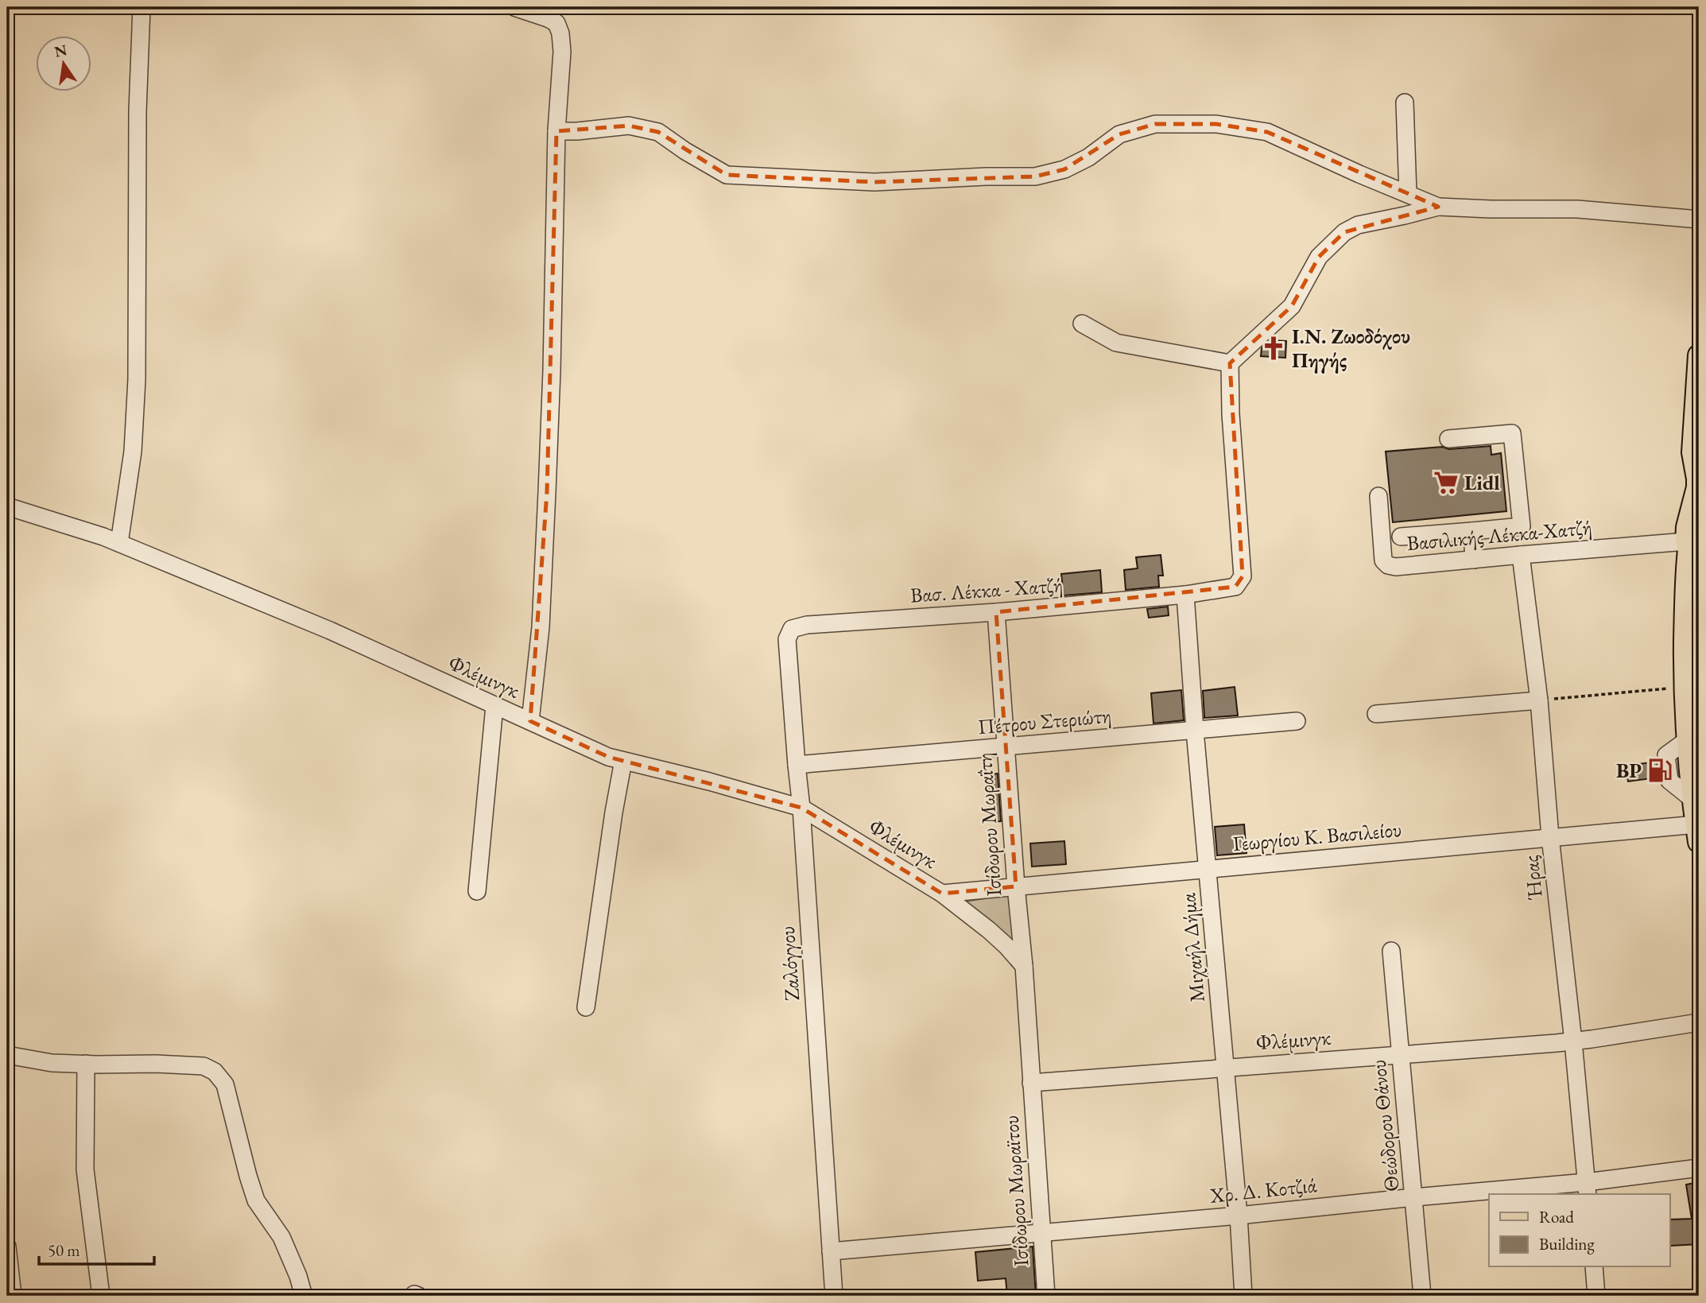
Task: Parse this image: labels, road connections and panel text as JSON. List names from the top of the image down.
{
  "streets": {
    "street": [
      "Βασιλικής Λέκκα-Χατζή",
      "Βασ. Λέκκα - Χατζή",
      "Φλέμινγκ",
      "Πέτρου Στεριώτη",
      "Ισίδωρου Μωραΐτη",
      "Γεωργίου Κ. Βασιλείου",
      "Ήρας",
      "Μιχαήλ Δήμα",
      "Ζαλόγγου",
      "Θεώδορου Θάνου",
      "Χρ. Δ. Κοτζιά",
      "Ισίδωρου Μωραϊτου"
    ]
  },
  "crossings": [
    ["Βασιλικής Λέκκα-Χατζή", "Ήρας"],
    ["Βασ. Λέκκα - Χατζή", "Ισίδωρου Μωραΐτη"],
    ["Βασ. Λέκκα - Χατζή", "Μιχαήλ Δήμα"],
    ["Βασ. Λέκκα - Χατζή", "Ζαλόγγου"],
    ["Φλέμινγκ", "Ισίδωρου Μωραΐτη"],
    ["Φλέμινγκ", "Γεωργίου Κ. Βασιλείου"],
    ["Φλέμινγκ", "Ήρας"],
    ["Φλέμινγκ", "Μιχαήλ Δήμα"],
    ["Φλέμινγκ", "Ζαλόγγου"],
    ["Φλέμινγκ", "Θεώδορου Θάνου"],
    ["Φλέμινγκ", "Ισίδωρου Μωραϊτου"],
    ["Πέτρου Στεριώτη", "Ισίδωρου Μωραΐτη"],
    ["Πέτρου Στεριώτη", "Μιχαήλ Δήμα"],
    ["Πέτρου Στεριώτη", "Ζαλόγγου"],
    ["Ισίδωρου Μωραΐτη", "Γεωργίου Κ. Βασιλείου"],
    ["Γεωργίου Κ. Βασιλείου", "Ήρας"],
    ["Γεωργίου Κ. Βασιλείου", "Μιχαήλ Δήμα"],
    ["Ήρας", "Χρ. Δ. Κοτζιά"],
    ["Μιχαήλ Δήμα", "Χρ. Δ. Κοτζιά"],
    ["Ζαλόγγου", "Χρ. Δ. Κοτζιά"],
    ["Θεώδορου Θάνου", "Χρ. Δ. Κοτζιά"],
    ["Χρ. Δ. Κοτζιά", "Ισίδωρου Μωραϊτου"]
  ],
  "places": {
    "church": ["Ι.Ν. Ζωοδόχου Πηγής"],
    "supermarket": ["Lidl"],
    "fuel station": ["BP"]
  },
  "legend": ["Road", "Building"],
  "scale_bar": "50 m",
  "north": "top"
}
